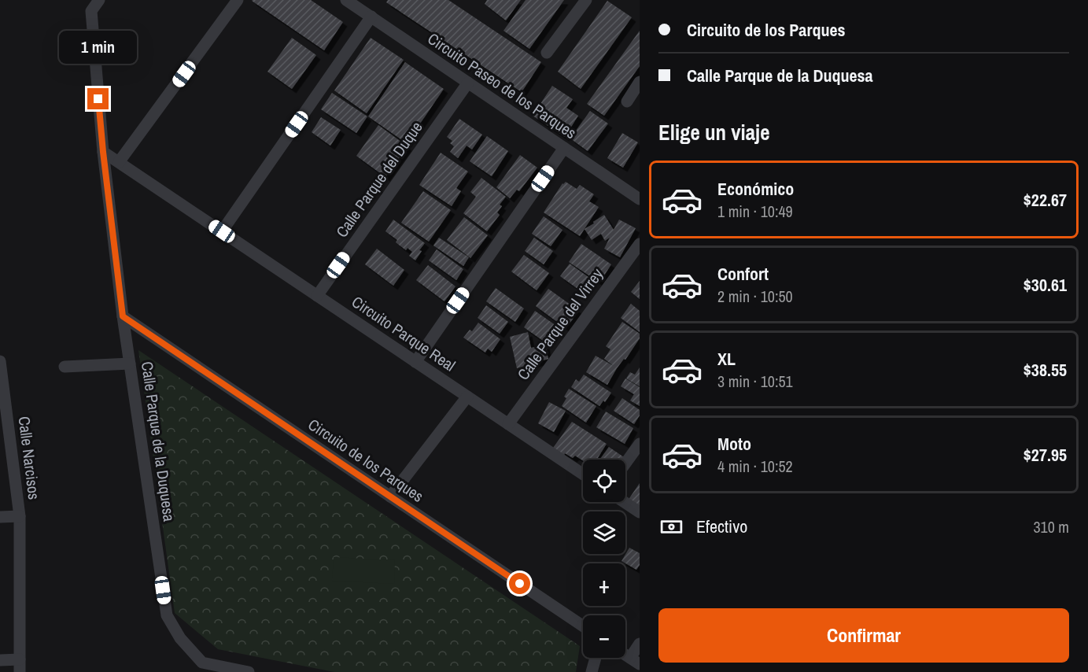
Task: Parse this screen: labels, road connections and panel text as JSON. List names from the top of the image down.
{
  "streets": {
    "street": [
      "Circuito Paseo de los Parques",
      "Calle Parque del Duque",
      "Calle Parque del Virrey",
      "Circuito Parque Real",
      "Calle Parque de la Duquesa",
      "Calle Narcisos",
      "Circuito de los Parques"
    ]
  },
  "crossings": [
    ["Circuito Paseo de los Parques", "Calle Parque del Duque"],
    ["Calle Parque del Duque", "Circuito Parque Real"],
    ["Calle Parque del Virrey", "Circuito Parque Real"],
    ["Circuito Parque Real", "Calle Parque de la Duquesa"],
    ["Calle Parque de la Duquesa", "Circuito de los Parques"]
  ],
  "page": {
    "banner": ["Circuito de los Parques", "Calle Parque de la Duquesa"],
    "bubble": "1 min",
    "heading": "Elige un viaje",
    "list": [
      {
        "name": "Económico",
        "note": "1 min · 10:49",
        "value": "$22.67"
      },
      {
        "name": "Confort",
        "note": "2 min · 10:50",
        "value": "$30.61"
      },
      {
        "name": "XL",
        "note": "3 min · 10:51",
        "value": "$38.55"
      },
      {
        "name": "Moto",
        "note": "4 min · 10:52",
        "value": "$27.95"
      }
    ],
    "map_buttons": ["+", "−"],
    "pay": ["Efectivo", "310 m"],
    "buttons": "Confirmar"
  }
}
